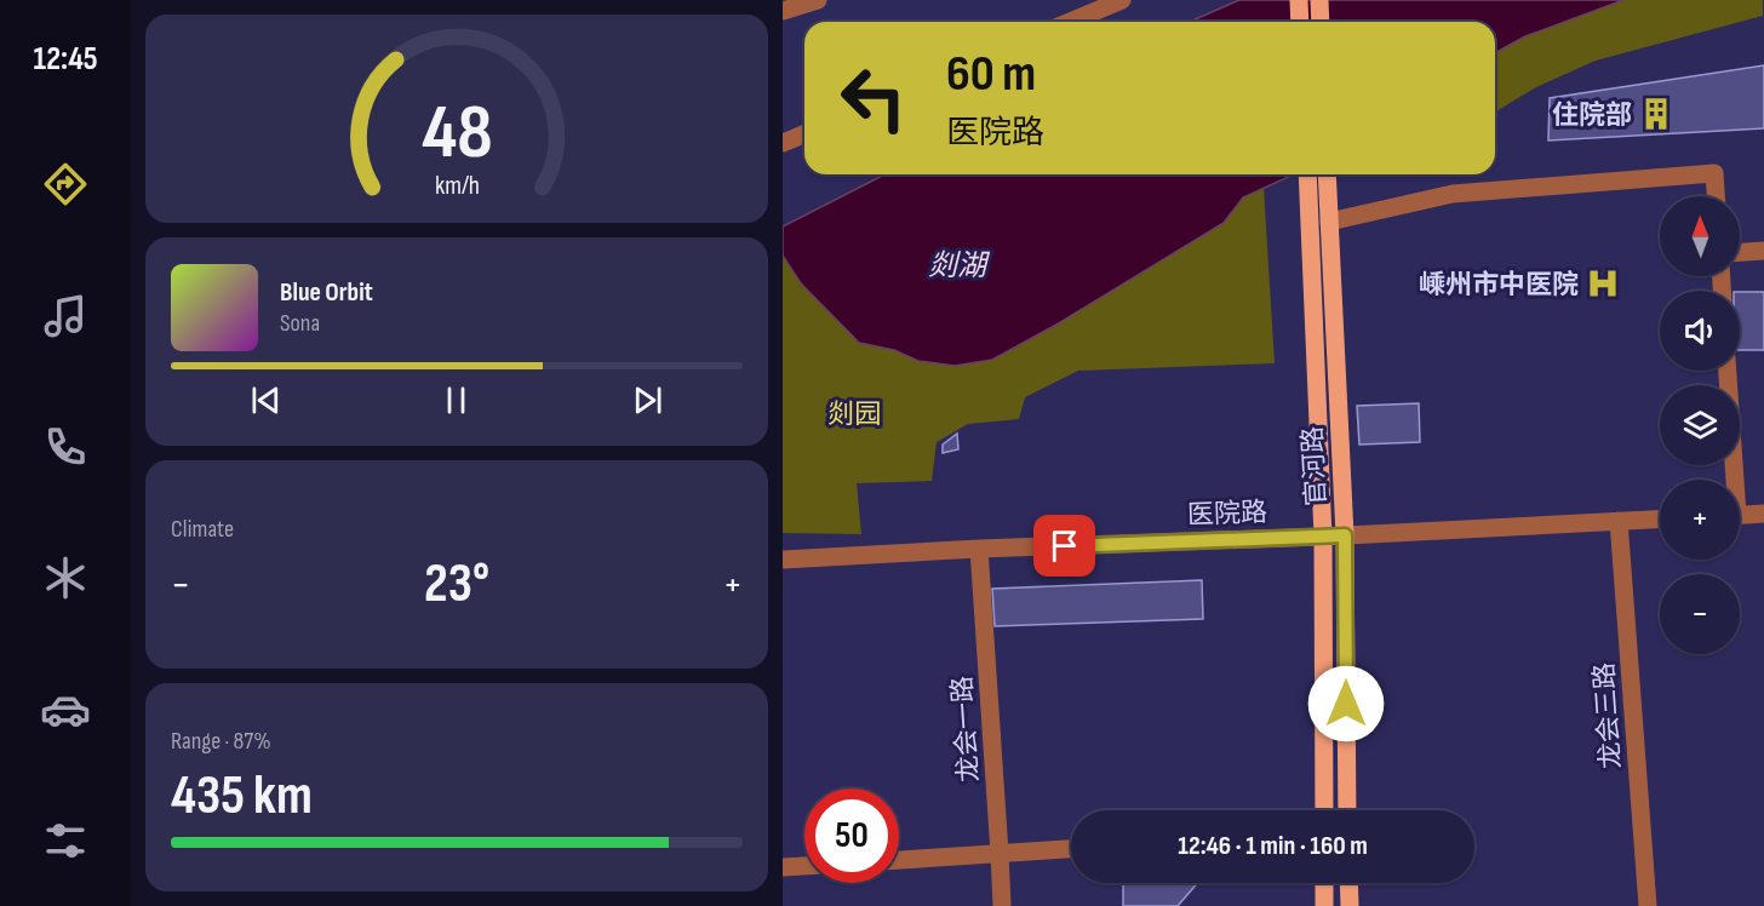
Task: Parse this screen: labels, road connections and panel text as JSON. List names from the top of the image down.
{
  "streets": {
    "main road": ["官河路"],
    "street": ["医院路", "龙会三路", "龙会一路"]
  },
  "crossings": [
    ["官河路", "医院路"],
    ["医院路", "龙会三路"],
    ["医院路", "龙会一路"]
  ],
  "water": ["剡湖"],
  "parks": ["剡园"],
  "places": {
    "building": ["住院部"],
    "hospital": ["嵊州市中医院"]
  },
  "north": "top",
  "page": {
    "tabs": "12:45",
    "turn": ["60 m", "医院路"],
    "map_buttons": ["+", "−"],
    "song": ["Blue Orbit", "Sona"],
    "tile": [
      "Climate",
      ["Range · 87%", "435 km"]
    ],
    "heat": ["−", "23°", "+"],
    "limit": "50",
    "trip": "12:46 · 1 min · 160 m",
    "gauge": ["48", "km/h"]
  }
}
